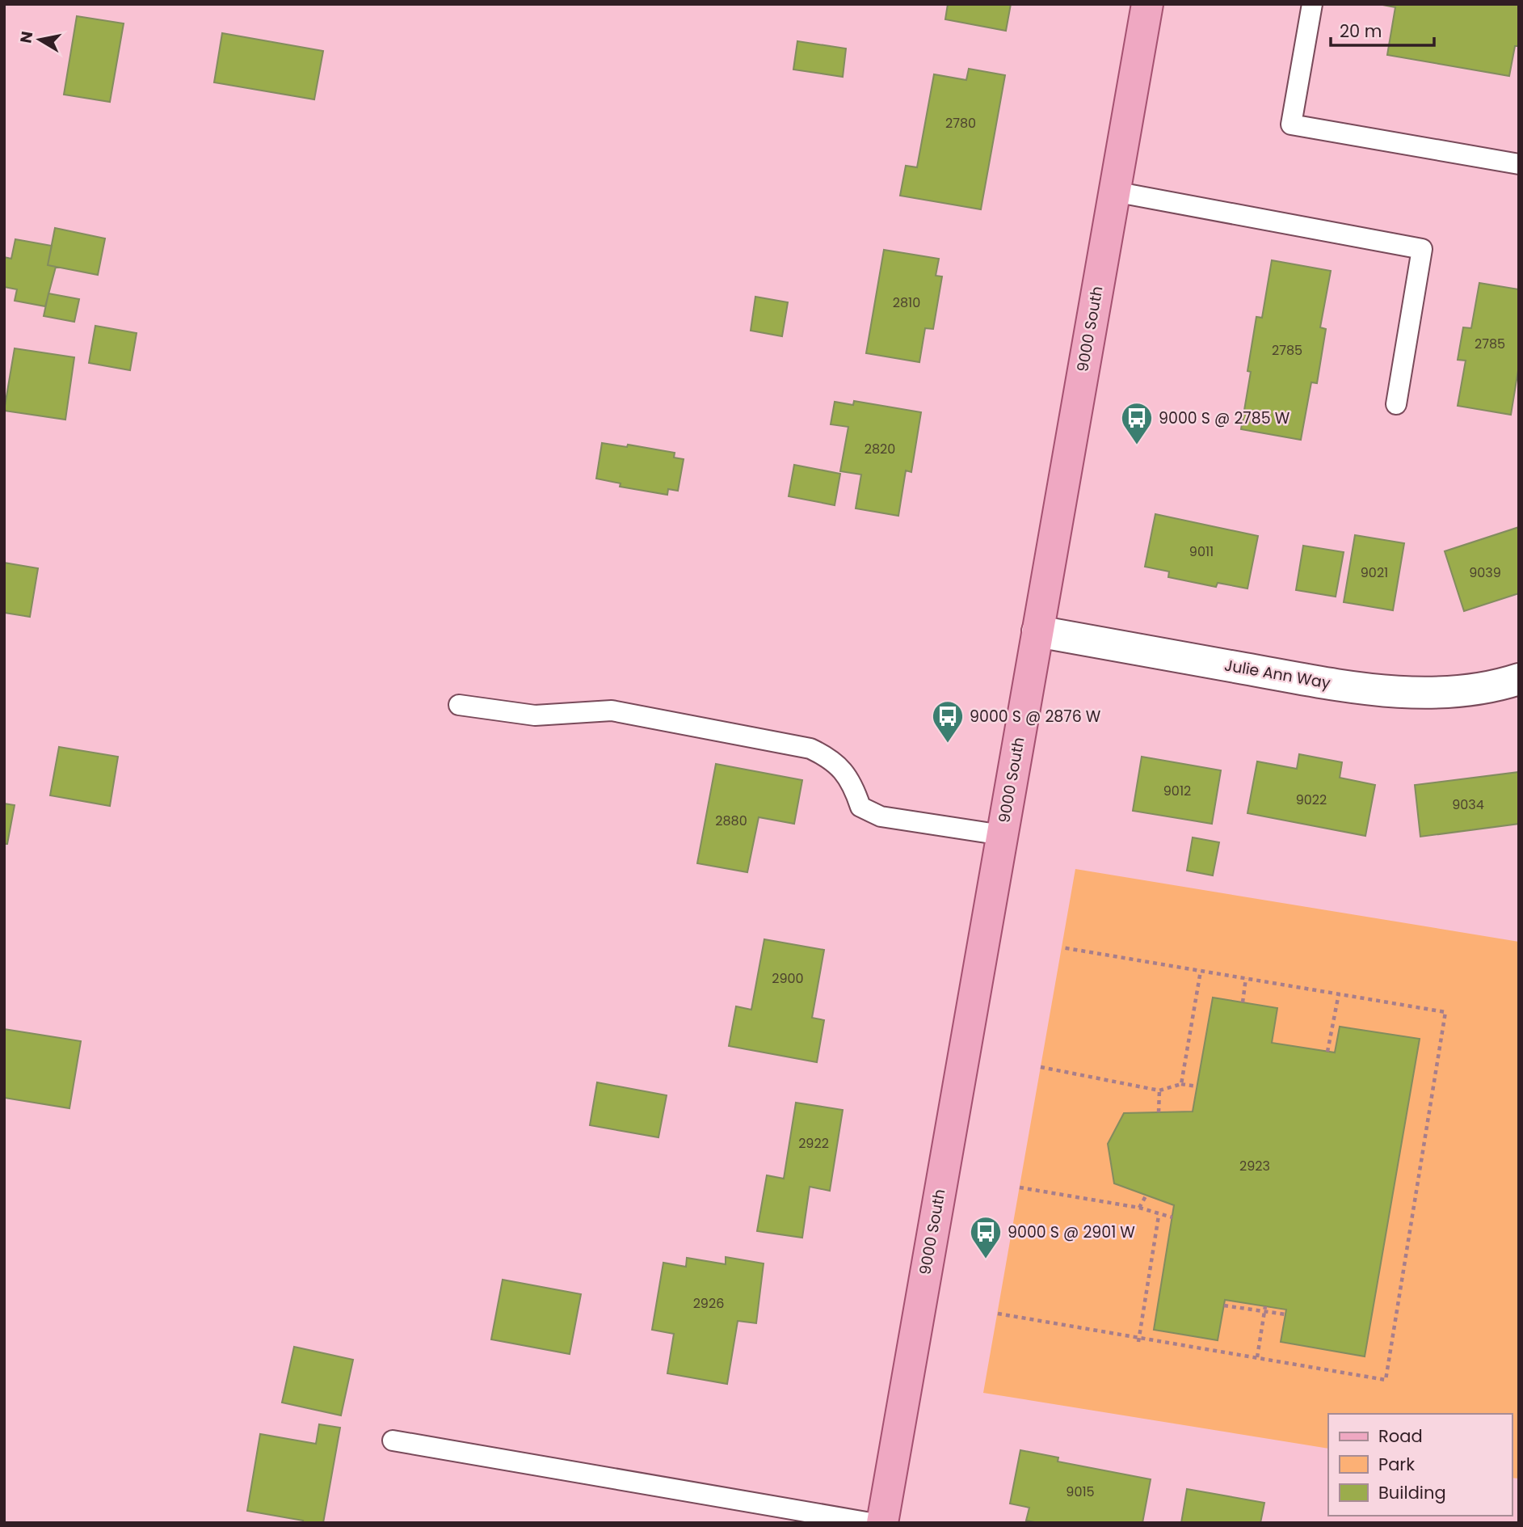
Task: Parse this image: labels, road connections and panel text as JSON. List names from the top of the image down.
{
  "streets": {
    "main road": ["9000 South"],
    "street": ["Julie Ann Way"]
  },
  "crossings": [
    ["9000 South", "Julie Ann Way"]
  ],
  "places": {
    "bus stop": ["9000 S @ 2785 W", "9000 S @ 2876 W", "9000 S @ 2901 W"]
  },
  "house_numbers": [
    "2780",
    "2810",
    "2785",
    "2785",
    "2820",
    "9011",
    "9021",
    "9039",
    "9012",
    "9022",
    "9034",
    "2880",
    "2900",
    "2922",
    "2923",
    "2926",
    "9015"
  ],
  "legend": ["Road", "Park", "Building"],
  "scale_bar": "20 m",
  "north": "left"
}
